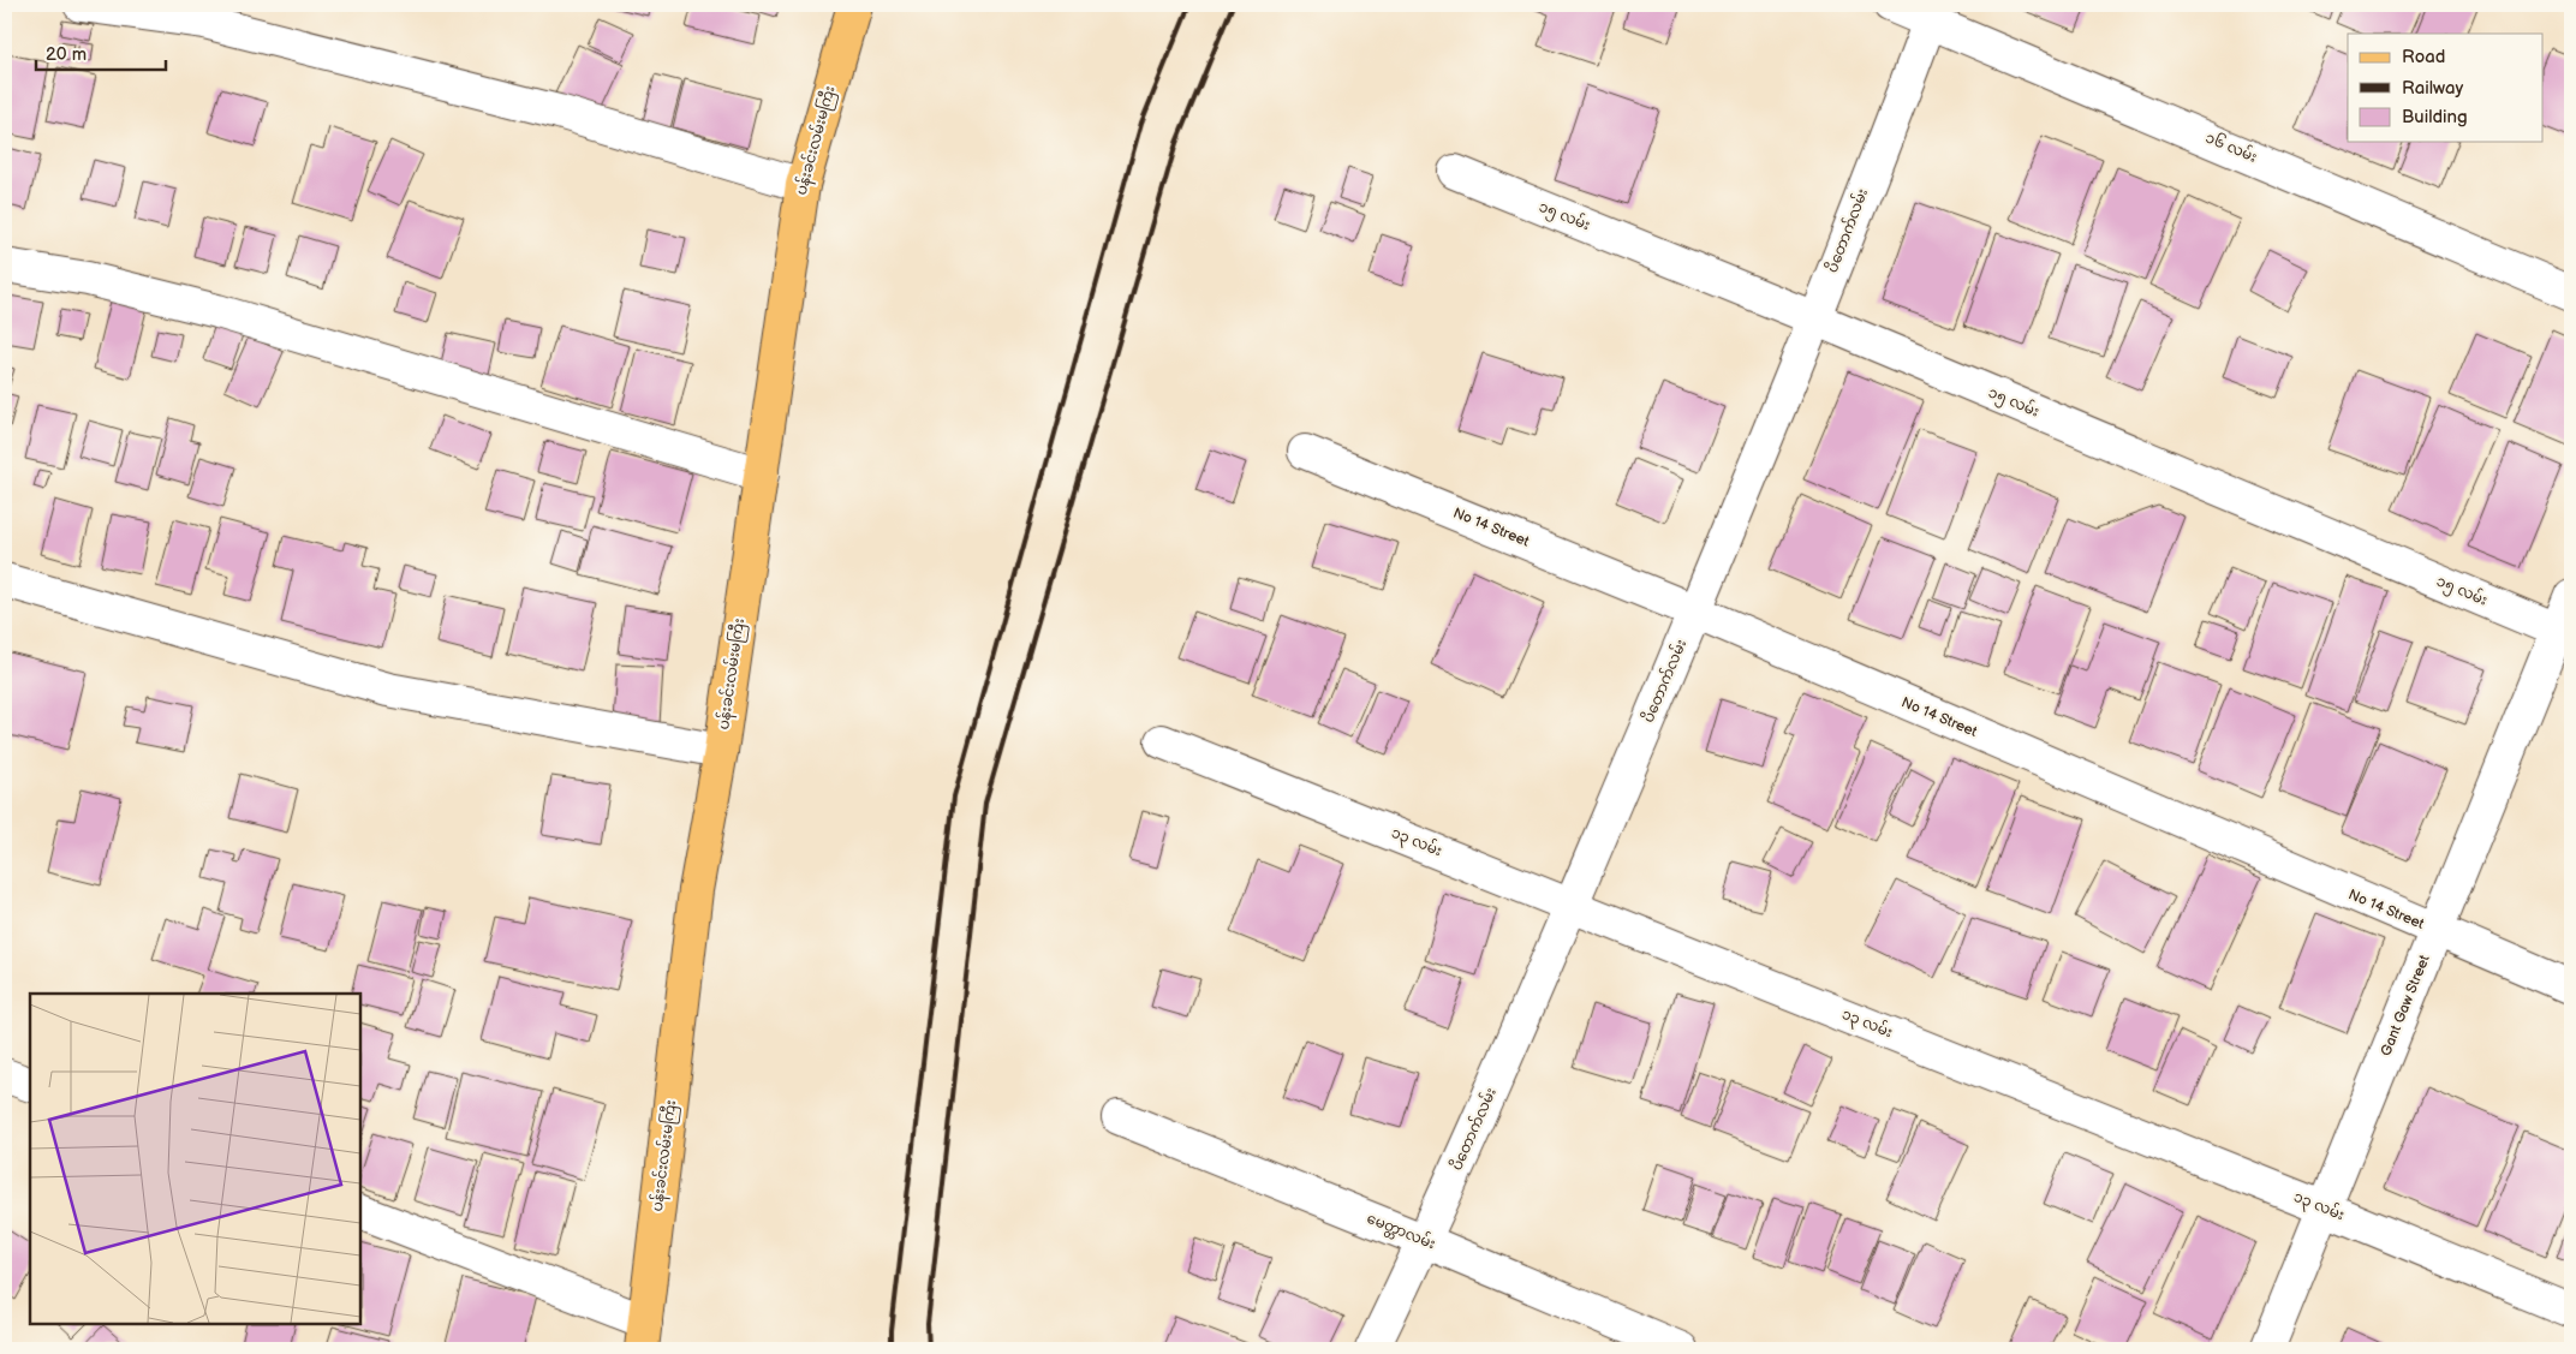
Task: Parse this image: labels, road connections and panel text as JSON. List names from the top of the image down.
{
  "streets": {
    "main road": ["ပန်းခင်းလမ်းမကြီး"],
    "street": [
      "၁၆ လမ်း",
      "၁၅ လမ်း",
      "ပိတောက်လမ်း",
      "No 14 Street",
      "၁၃ လမ်း",
      "Gant Gaw Street",
      "မေတ္တာလမ်း"
    ]
  },
  "crossings": [
    ["၁၆ လမ်း", "ပိတောက်လမ်း"],
    ["၁၅ လမ်း", "ပိတောက်လမ်း"],
    ["၁၅ လမ်း", "Gant Gaw Street"],
    ["ပိတောက်လမ်း", "No 14 Street"],
    ["ပိတောက်လမ်း", "၁၃ လမ်း"],
    ["ပိတောက်လမ်း", "မေတ္တာလမ်း"],
    ["No 14 Street", "Gant Gaw Street"],
    ["၁၃ လမ်း", "Gant Gaw Street"]
  ],
  "legend": ["Road", "Railway", "Building"],
  "scale_bar": "20 m"
}
